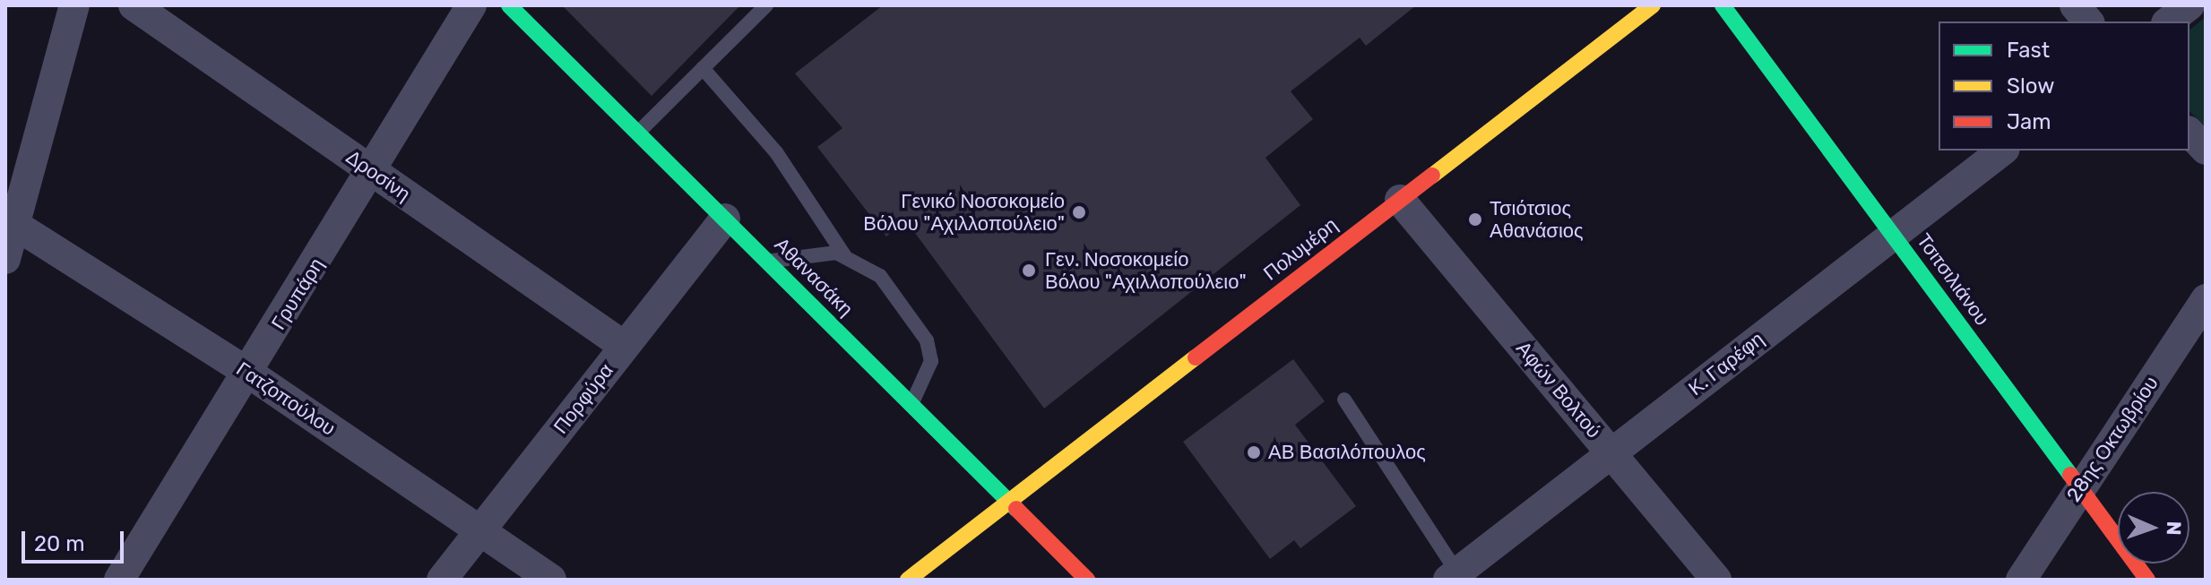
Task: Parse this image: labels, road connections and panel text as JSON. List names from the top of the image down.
{
  "streets": {
    "street": [
      "Δροσίνη",
      "Πολυμέρη",
      "Αθανασάκη",
      "Τσιτσιλιάνου",
      "Γρυπάρη",
      "Κ. Γαρέφη",
      "Αφών Βολτού",
      "Γατζοπούλου",
      "Πορφύρα",
      "28ης Οκτωβρίου"
    ]
  },
  "crossings": [
    ["Δροσίνη", "Γρυπάρη"],
    ["Δροσίνη", "Πορφύρα"],
    ["Πολυμέρη", "Αθανασάκη"],
    ["Πολυμέρη", "Αφών Βολτού"],
    ["Αθανασάκη", "Πορφύρα"],
    ["Τσιτσιλιάνου", "Κ. Γαρέφη"],
    ["Τσιτσιλιάνου", "28ης Οκτωβρίου"],
    ["Γρυπάρη", "Γατζοπούλου"],
    ["Κ. Γαρέφη", "Αφών Βολτού"],
    ["Γατζοπούλου", "Πορφύρα"]
  ],
  "places": [
    "Γενικό Νοσοκομείο Βόλου \"Αχιλλοπούλειο\"",
    "Τσιότσιος Αθανάσιος",
    "Γεν. Νοσοκομείο Βόλου \"Αχιλλοπούλειο\"",
    "ΑΒ Βασιλόπουλος"
  ],
  "legend": ["Fast", "Slow", "Jam"],
  "scale_bar": "20 m",
  "north": "right"
}
